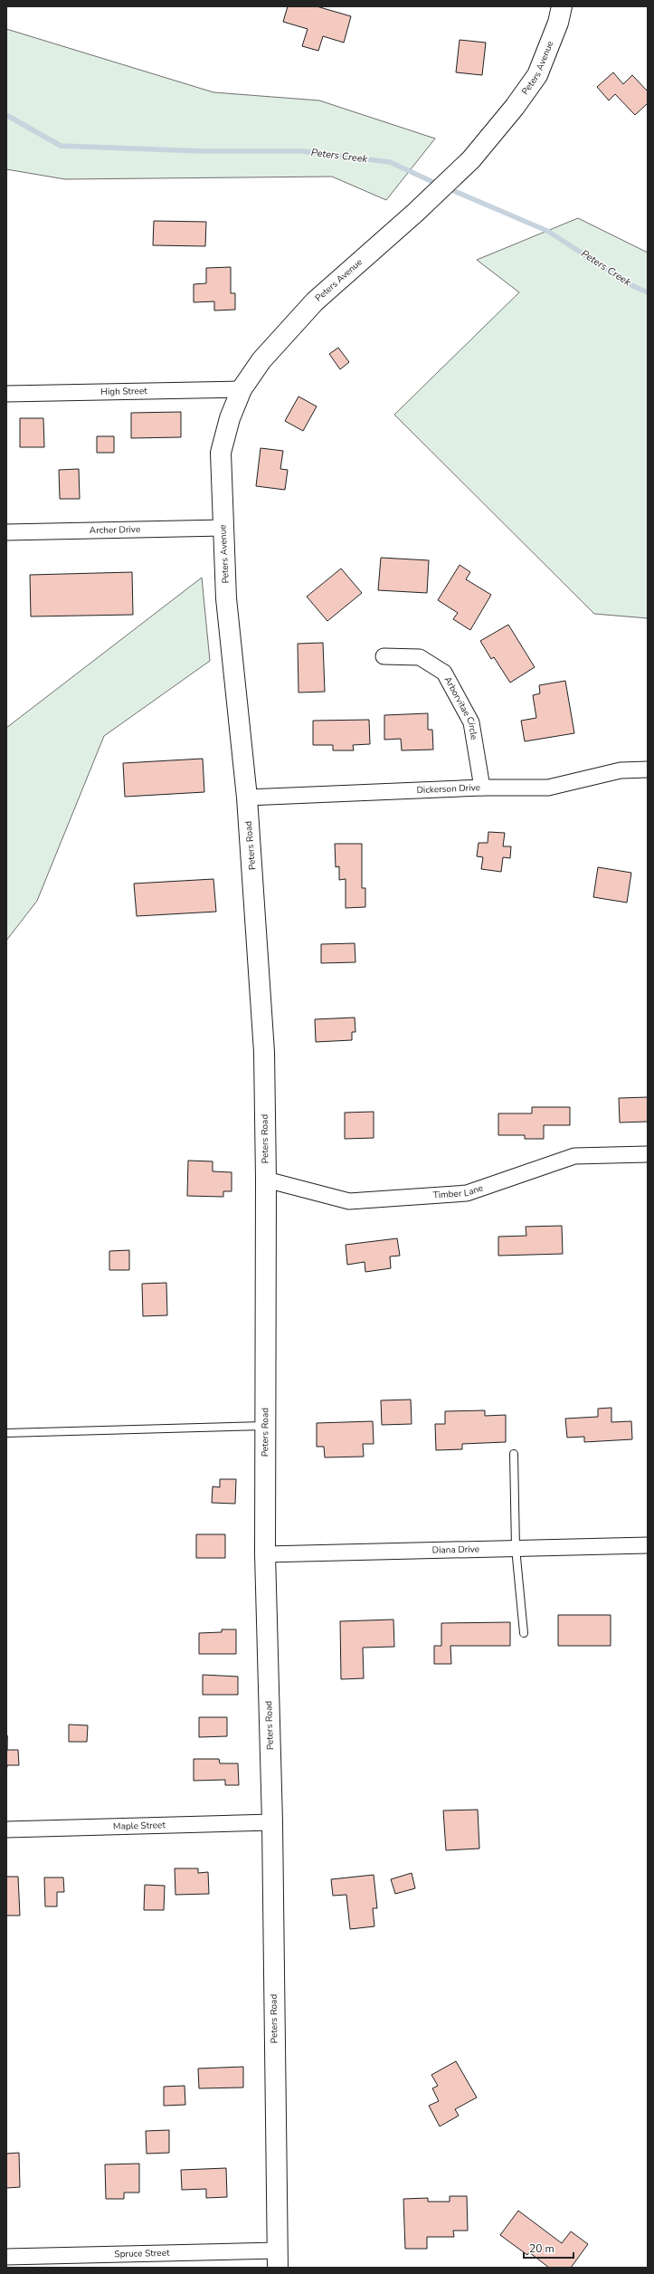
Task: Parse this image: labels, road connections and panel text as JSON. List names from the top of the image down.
{
  "streets": {
    "street": [
      "Peters Avenue",
      "High Street",
      "Archer Drive",
      "Arborvitae Circle",
      "Dickerson Drive",
      "Peters Road",
      "Timber Lane",
      "Diana Drive",
      "Maple Street",
      "Spruce Street"
    ]
  },
  "crossings": [
    ["Peters Avenue", "High Street"],
    ["Peters Avenue", "Archer Drive"],
    ["Peters Avenue", "Peters Road"],
    ["Arborvitae Circle", "Dickerson Drive"],
    ["Dickerson Drive", "Peters Road"],
    ["Peters Road", "Timber Lane"],
    ["Peters Road", "Diana Drive"],
    ["Peters Road", "Maple Street"],
    ["Peters Road", "Spruce Street"]
  ],
  "water": ["Peters Creek"],
  "scale_bar": "20 m"
}
